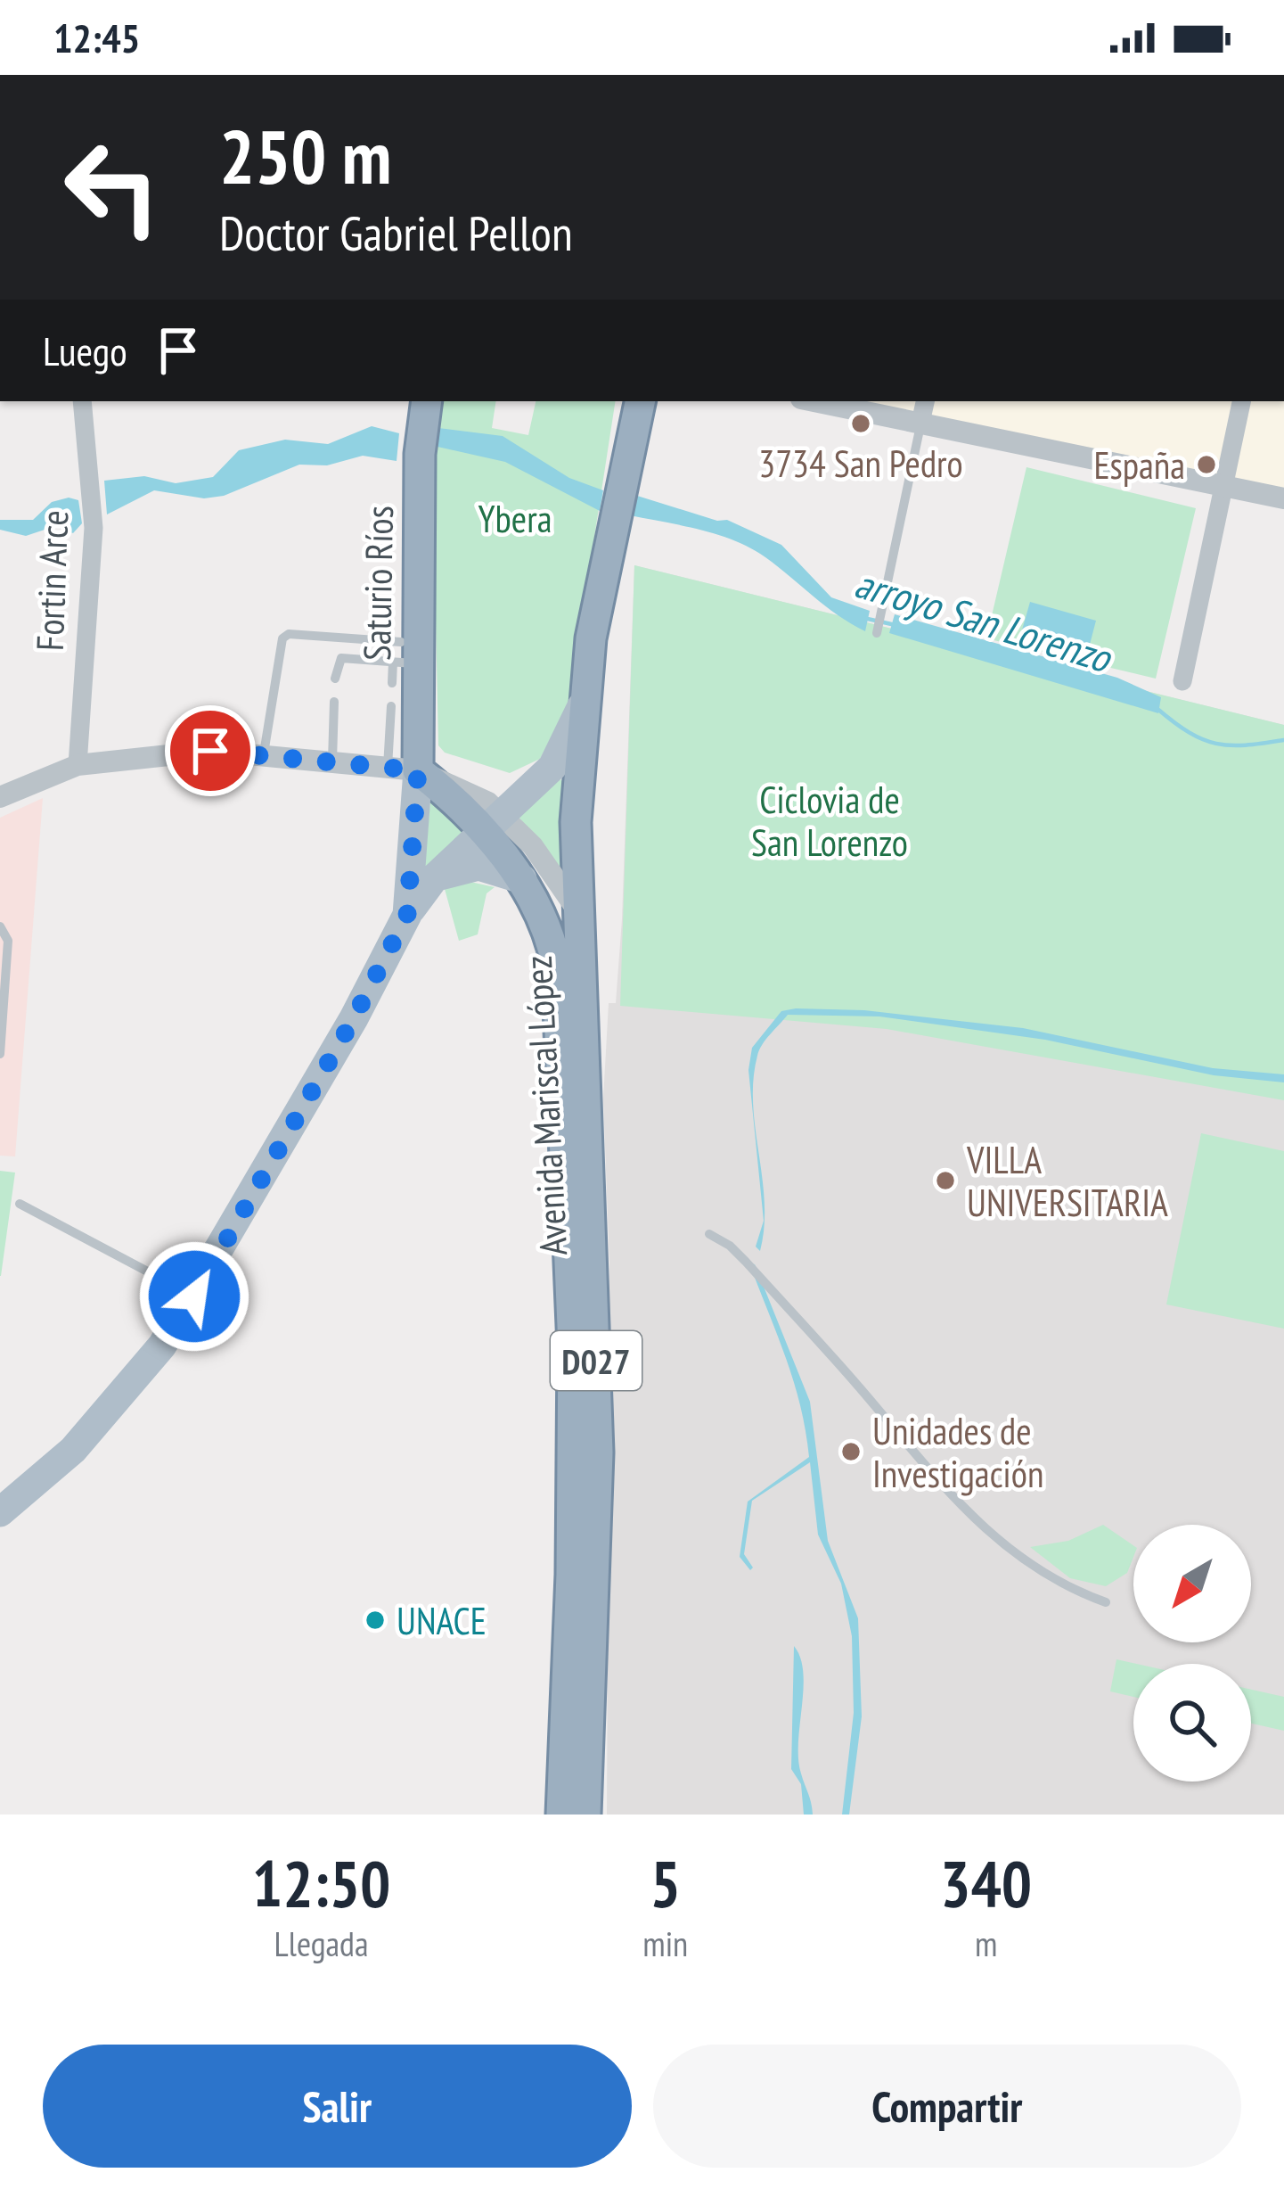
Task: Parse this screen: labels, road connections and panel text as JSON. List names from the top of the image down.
{
  "streets": {
    "highway": ["Saturio Ríos", "Avenida Mariscal López", "D027"],
    "street": ["Fortin Arce"]
  },
  "crossings": [
    ["Saturio Ríos", "D027"],
    ["Avenida Mariscal López", "D027"]
  ],
  "water": ["arroyo San Lorenzo"],
  "parks": ["Ybera", "Ciclovia de San Lorenzo"],
  "places": [
    "3734 San Pedro",
    "España",
    "VILLA UNIVERSITARIA",
    "Unidades de Investigación",
    "UNACE"
  ],
  "north": "bottom left",
  "page": {
    "status": "12:45",
    "turn": ["250 m", "Doctor Gabriel Pellon"],
    "then": "Luego",
    "eta": [
      "12:50",
      "Llegada",
      "5",
      "min",
      "340",
      "m"
    ],
    "buttons": ["Salir", "Compartir"]
  }
}
